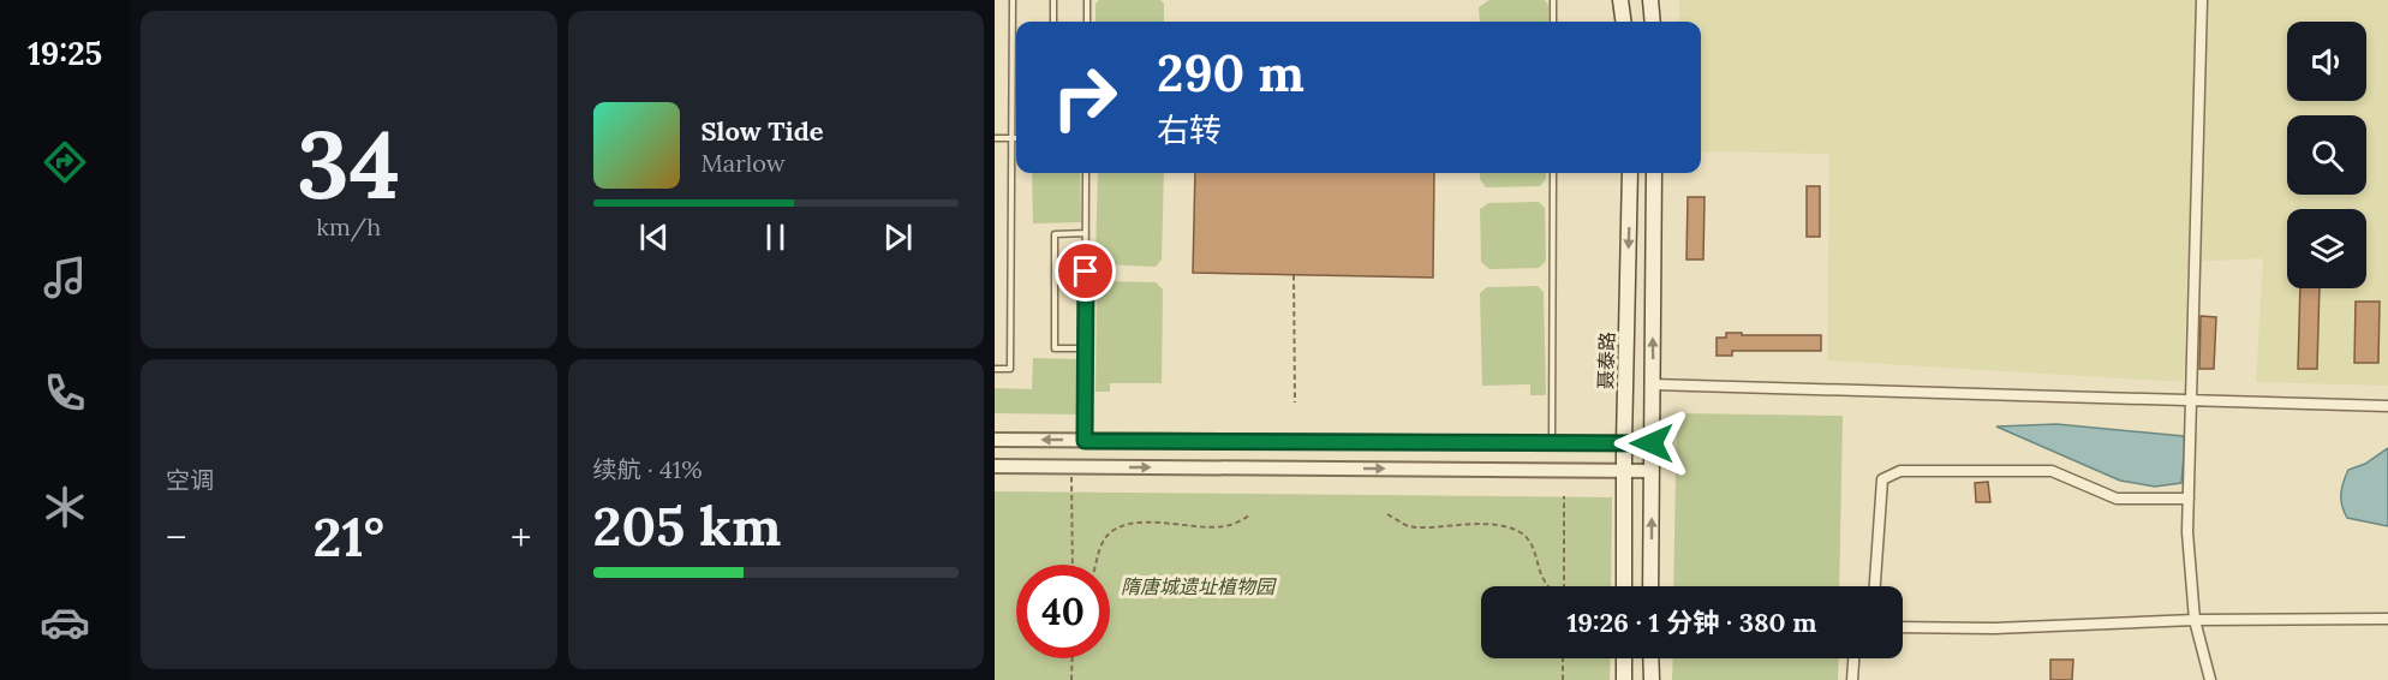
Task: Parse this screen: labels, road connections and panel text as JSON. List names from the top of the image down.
{
  "streets": {
    "main road": ["聂泰路"]
  },
  "parks": ["隋唐城遗址植物园"],
  "page": {
    "tabs": "19:25",
    "tile": [
      ["34", "km/h"],
      "空调",
      ["续航 · 41%", "205 km"]
    ],
    "turn": ["290 m", "右转"],
    "song": ["Slow Tide", "Marlow"],
    "heat": ["−", "21°", "+"],
    "limit": "40",
    "trip": "19:26 · 1 分钟 · 380 m"
  }
}
